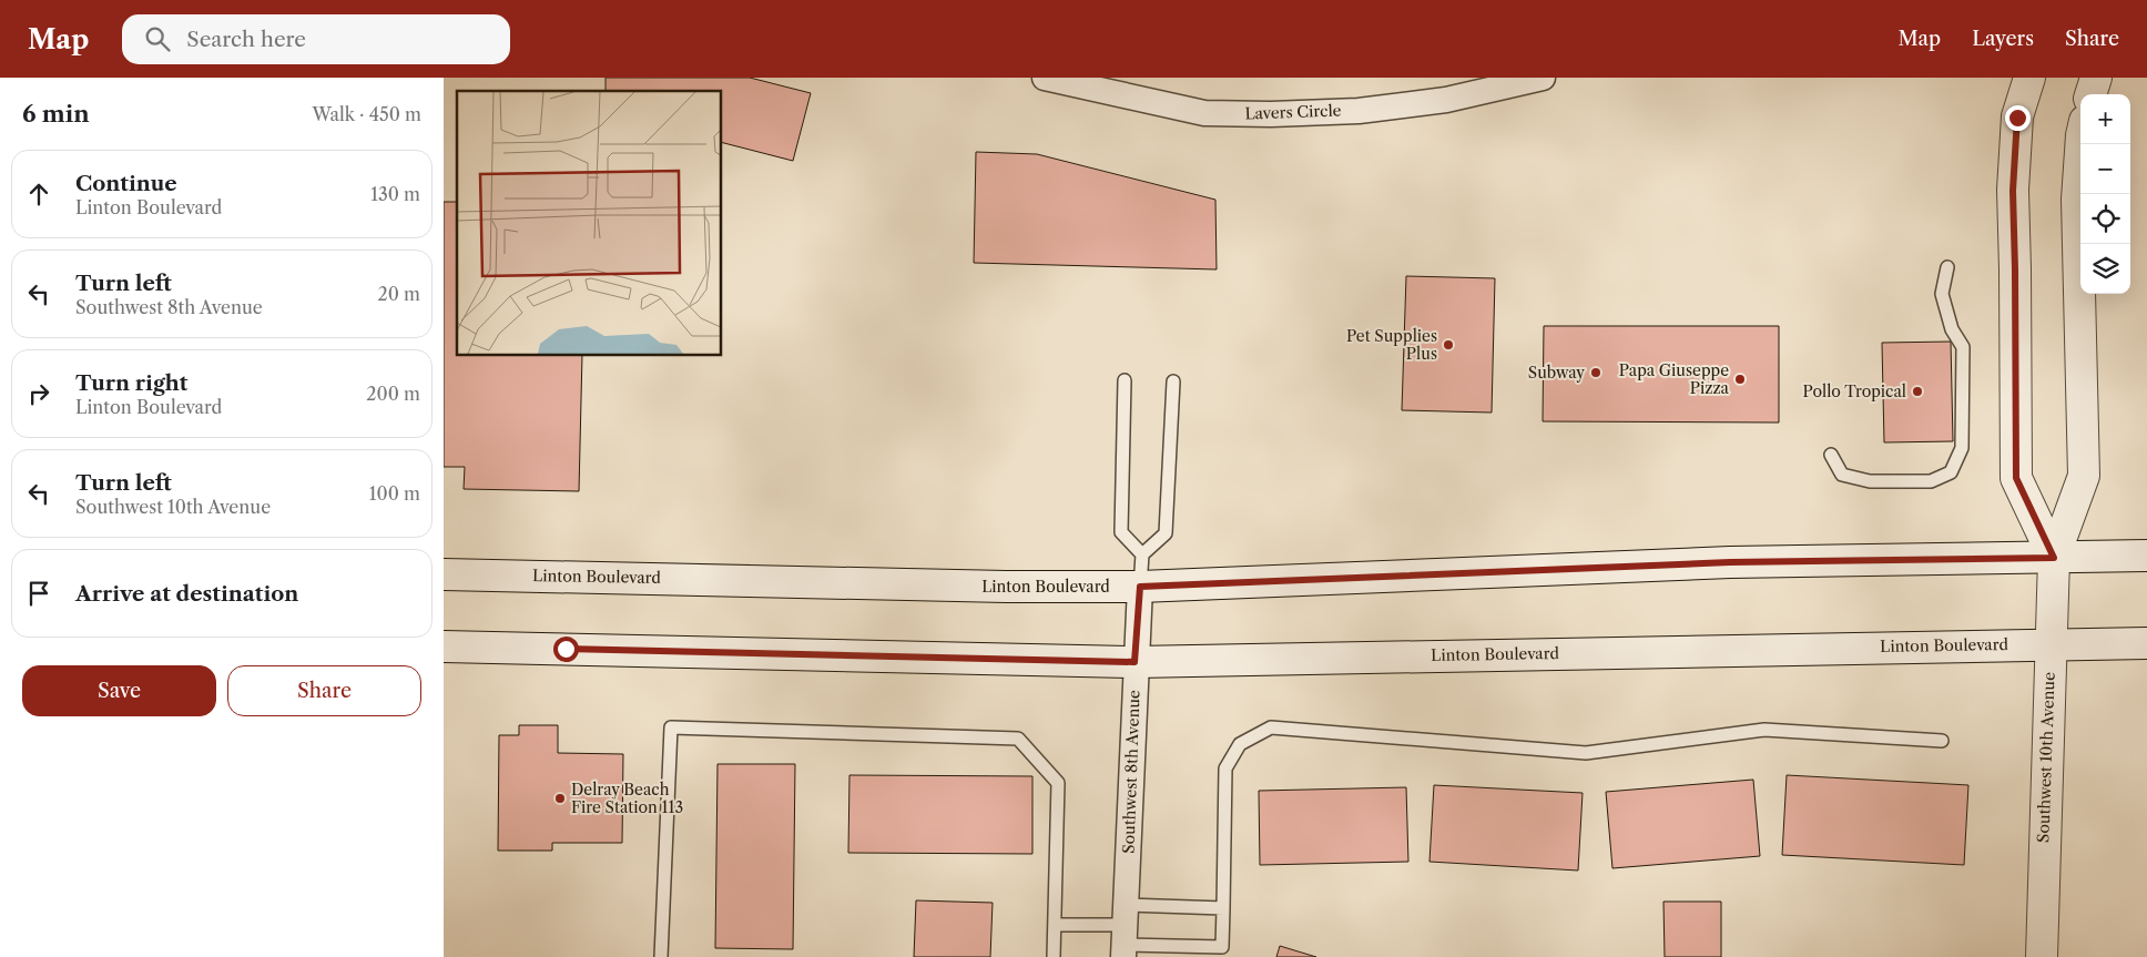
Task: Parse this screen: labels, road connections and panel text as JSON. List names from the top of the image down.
{
  "streets": {
    "main road": ["Linton Boulevard", "Southwest 10th Avenue"],
    "street": ["Lavers Circle", "Southwest 8th Avenue"]
  },
  "crossings": [
    ["Linton Boulevard", "Southwest 10th Avenue"],
    ["Linton Boulevard", "Southwest 8th Avenue"]
  ],
  "places": [
    "Pet Supplies Plus",
    "Subway",
    "Papa Giuseppe Pizza",
    "Pollo Tropical",
    "Delray Beach Fire Station 113"
  ],
  "page": {
    "header": "Map",
    "search": "Search here",
    "nav": ["Map", "Layers", "Share"],
    "heading": ["6 min", "Walk · 450 m"],
    "map_buttons": ["+", "−"],
    "list": [
      ["Continue", "Linton Boulevard", "130 m"],
      ["Turn left", "Southwest 8th Avenue", "20 m"],
      ["Turn right", "Linton Boulevard", "200 m"],
      ["Turn left", "Southwest 10th Avenue", "100 m"],
      "Arrive at destination"
    ],
    "buttons": ["Save", "Share"]
  }
}
